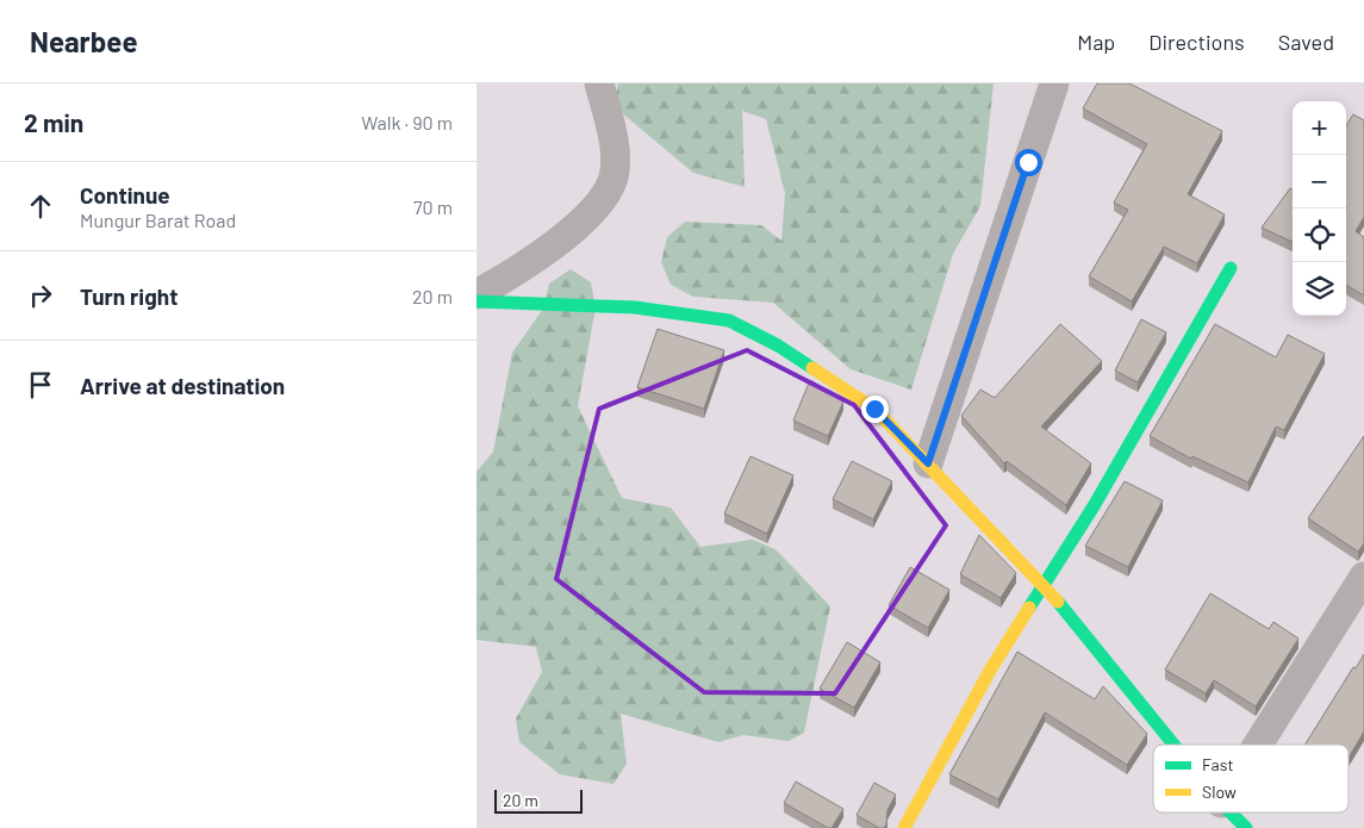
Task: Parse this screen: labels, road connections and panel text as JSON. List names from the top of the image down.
{
  "legend": ["Fast", "Slow"],
  "scale_bar": "20 m",
  "page": {
    "header": "Nearbee",
    "nav": ["Map", "Directions", "Saved"],
    "heading": ["2 min", "Walk · 90 m"],
    "map_buttons": ["+", "−"],
    "list": [
      ["Continue", "Mungur Barat Road", "70 m"],
      ["Turn right", "20 m"],
      "Arrive at destination"
    ],
    "scale": "20 m"
  }
}
